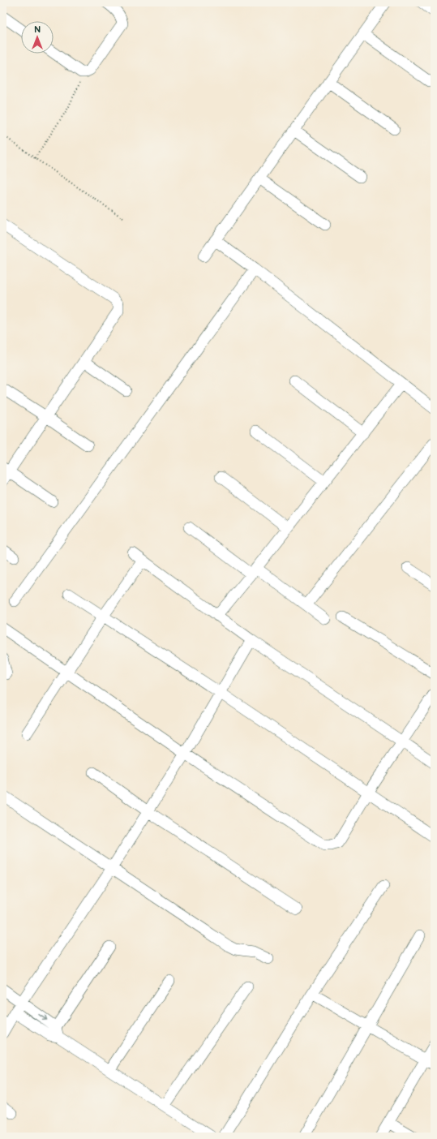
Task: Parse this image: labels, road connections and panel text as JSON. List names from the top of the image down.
{
  "north": "top"
}
